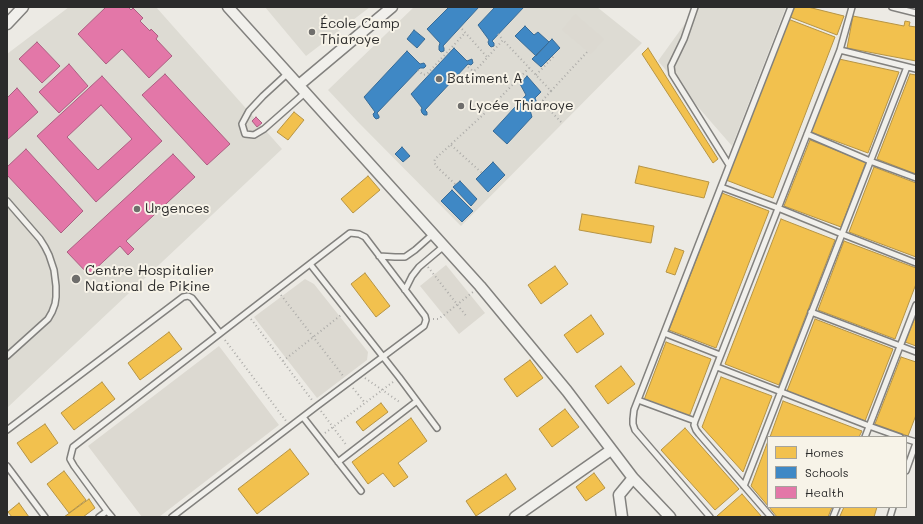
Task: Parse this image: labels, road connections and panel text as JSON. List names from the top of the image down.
{
  "places": [
    "École Camp Thiaroye",
    "Batiment A",
    "Lycée Thiaroye",
    "Urgences",
    "Centre Hospitalier National de Pikine"
  ],
  "legend": ["Homes", "Schools", "Health"]
}
